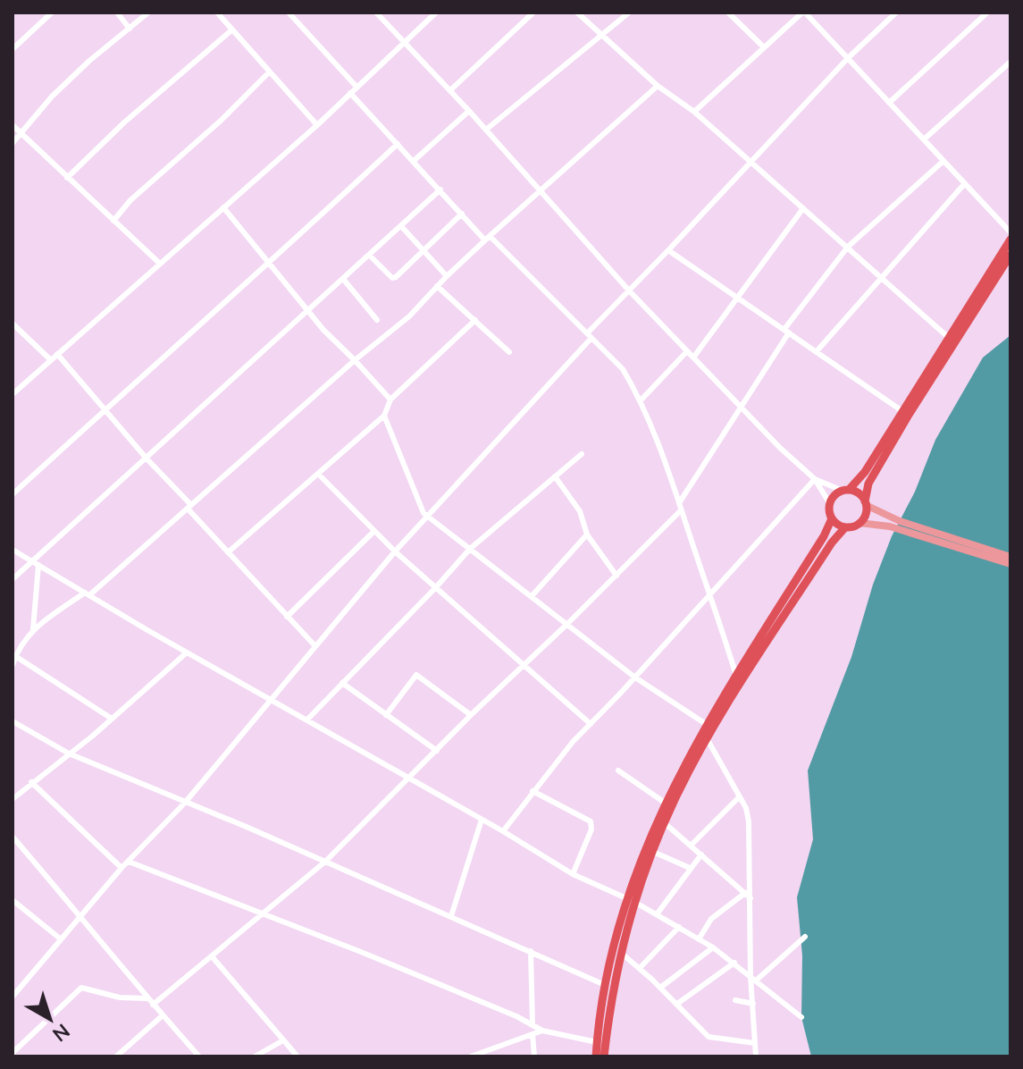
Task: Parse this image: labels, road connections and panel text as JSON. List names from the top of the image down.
{
  "north": "bottom right"
}
